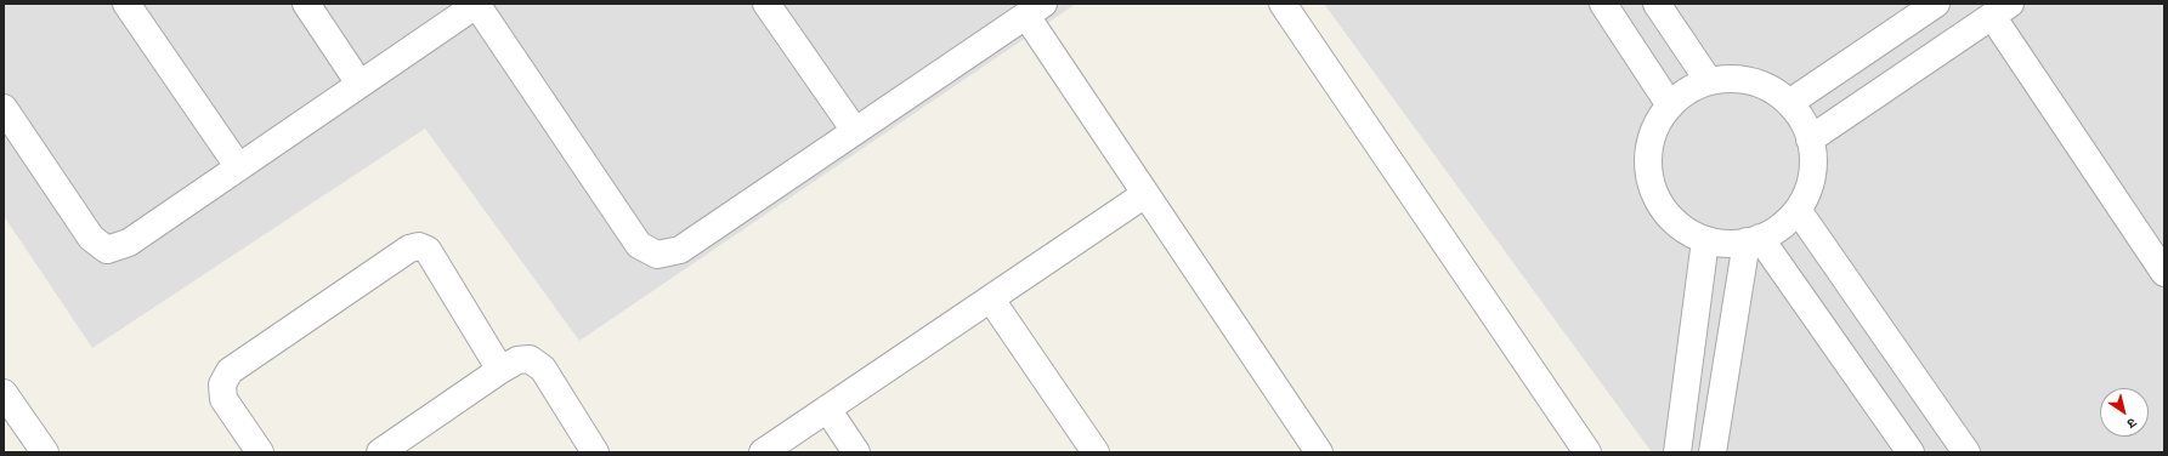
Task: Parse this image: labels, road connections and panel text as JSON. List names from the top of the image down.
{
  "north": "bottom right"
}
